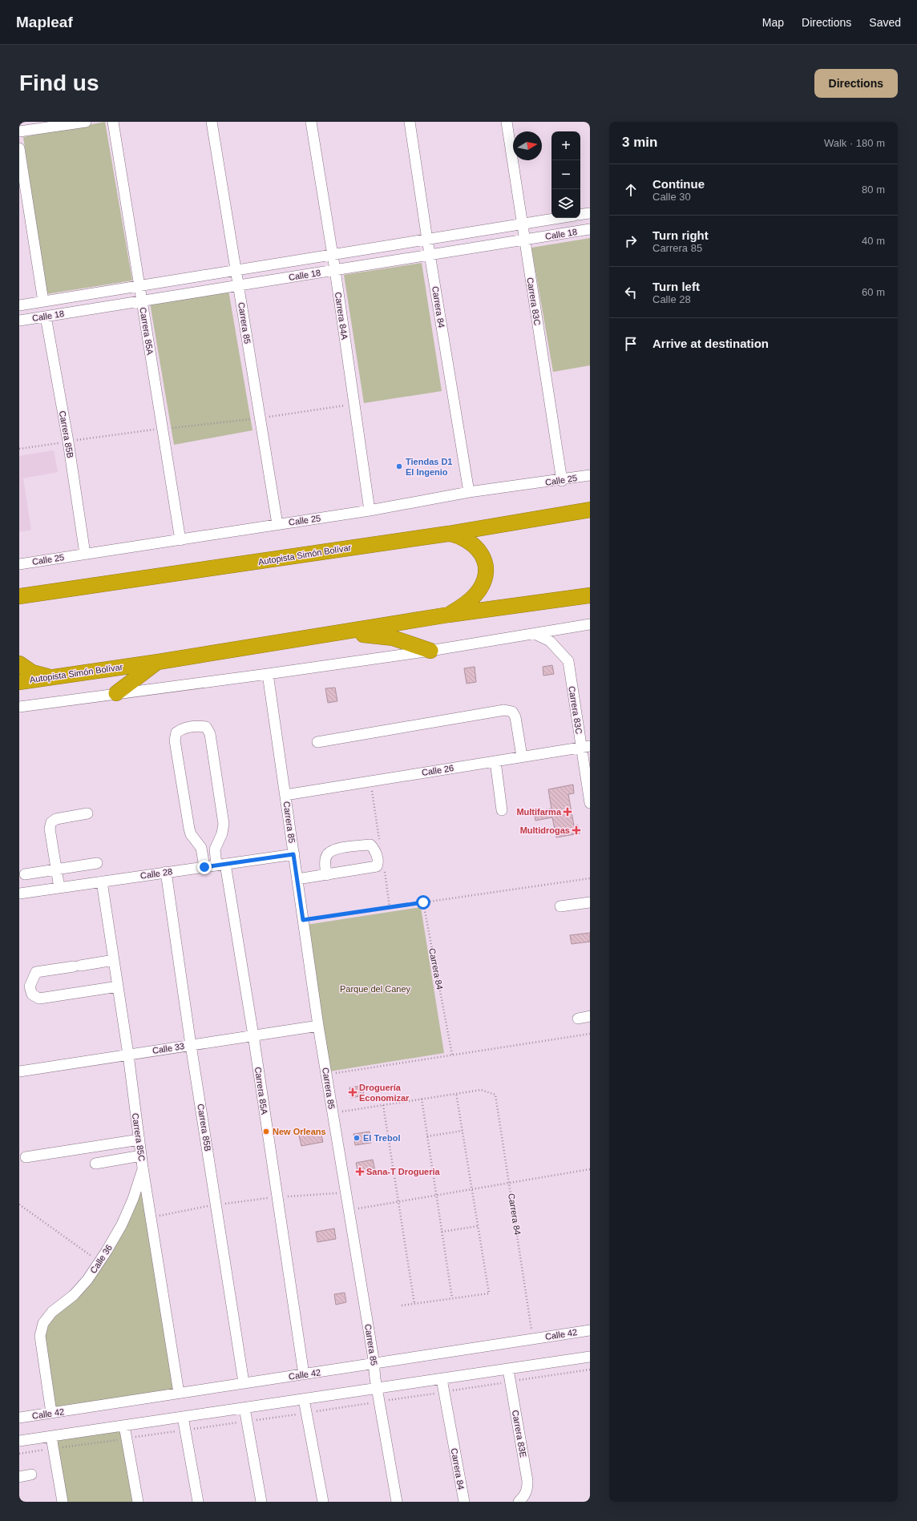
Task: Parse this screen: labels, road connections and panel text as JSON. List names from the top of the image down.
{
  "streets": {
    "highway": ["Autopista Simón Bolívar"],
    "street": [
      "Calle 18",
      "Carrera 83C",
      "Carrera 84",
      "Carrera 84A",
      "Carrera 85",
      "Carrera 85A",
      "Carrera 85B",
      "Calle 25",
      "Calle 26",
      "Calle 28",
      "Calle 33",
      "Carrera 85C",
      "Calle 36",
      "Calle 42",
      "Carrera 83E"
    ]
  },
  "crossings": [
    ["Calle 18", "Carrera 83C"],
    ["Calle 18", "Carrera 84"],
    ["Calle 18", "Carrera 84A"],
    ["Calle 18", "Carrera 85"],
    ["Calle 18", "Carrera 85A"],
    ["Calle 18", "Carrera 85B"],
    ["Carrera 83C", "Calle 25"],
    ["Carrera 83C", "Calle 26"],
    ["Carrera 84", "Calle 25"],
    ["Carrera 84A", "Calle 25"],
    ["Carrera 85", "Calle 25"],
    ["Carrera 85", "Calle 26"],
    ["Carrera 85", "Calle 28"],
    ["Carrera 85", "Calle 33"],
    ["Carrera 85", "Calle 42"],
    ["Carrera 85A", "Calle 25"],
    ["Carrera 85A", "Calle 28"],
    ["Carrera 85A", "Calle 33"],
    ["Carrera 85A", "Calle 42"],
    ["Carrera 85B", "Calle 25"],
    ["Carrera 85B", "Calle 28"],
    ["Carrera 85B", "Calle 33"],
    ["Carrera 85B", "Calle 42"],
    ["Calle 28", "Carrera 85C"],
    ["Calle 33", "Carrera 85C"],
    ["Carrera 85C", "Calle 36"],
    ["Carrera 85C", "Calle 42"],
    ["Calle 36", "Calle 42"]
  ],
  "parks": ["Parque del Caney"],
  "places": {
    "other": ["Tiendas D1 El Ingenio", "New Orleans", "El Trebol"],
    "health": [
      "Multifarma",
      "Multidrogas",
      "Droguería Economizar",
      "Sana-T Drogueria"
    ]
  },
  "north": "right",
  "page": {
    "header": "Mapleaf",
    "nav": ["Map", "Directions", "Saved"],
    "buttons": "Directions",
    "title": "Find us",
    "heading": ["3 min", "Walk · 180 m"],
    "map_buttons": ["+", "−"],
    "list": [
      ["Continue", "Calle 30", "80 m"],
      ["Turn right", "Carrera 85", "40 m"],
      ["Turn left", "Calle 28", "60 m"],
      "Arrive at destination"
    ]
  }
}
